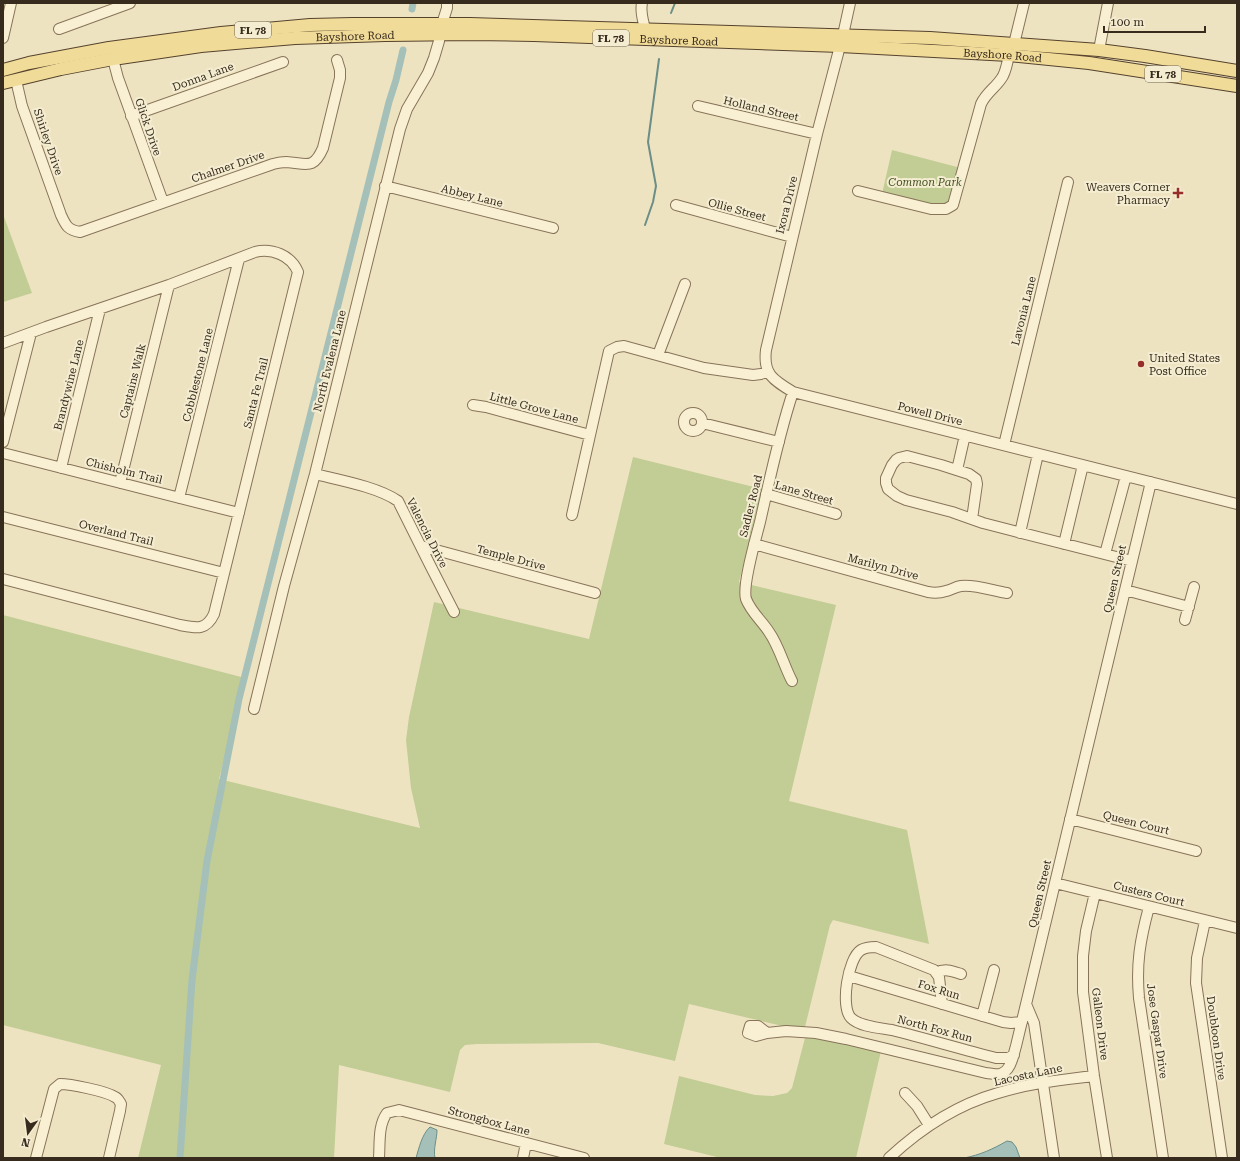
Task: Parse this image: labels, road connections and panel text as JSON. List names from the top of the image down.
{
  "streets": {
    "main road": ["FL 78", "Bayshore Road"],
    "street": [
      "Donna Lane",
      "Holland Street",
      "Glick Drive",
      "Shirley Drive",
      "Chalmer Drive",
      "Abbey Lane",
      "Ixora Drive",
      "Ollie Street",
      "Lavonia Lane",
      "North Evalena Lane",
      "Cobblestone Lane",
      "Captains Walk",
      "Brandywine Lane",
      "Santa Fe Trail",
      "Little Grove Lane",
      "Powell Drive",
      "Chisholm Trail",
      "Lane Street",
      "Sadler Road",
      "Overland Trail",
      "Valencia Drive",
      "Temple Drive",
      "Marilyn Drive",
      "Queen Street",
      "Queen Court",
      "Custers Court",
      "Fox Run",
      "Galleon Drive",
      "North Fox Run",
      "Jose Gaspar Drive",
      "Doubloon Drive",
      "Lacosta Lane",
      "Strongbox Lane"
    ]
  },
  "crossings": [
    ["Bayshore Road", "Glick Drive"],
    ["Bayshore Road", "Shirley Drive"],
    ["Bayshore Road", "Ixora Drive"],
    ["Bayshore Road", "North Evalena Lane"],
    ["Donna Lane", "Glick Drive"],
    ["Holland Street", "Ixora Drive"],
    ["Glick Drive", "Chalmer Drive"],
    ["Shirley Drive", "Chalmer Drive"],
    ["Abbey Lane", "North Evalena Lane"],
    ["Ixora Drive", "Ollie Street"],
    ["Ixora Drive", "Powell Drive"],
    ["Lavonia Lane", "Powell Drive"],
    ["North Evalena Lane", "Valencia Drive"],
    ["Cobblestone Lane", "Santa Fe Trail"],
    ["Cobblestone Lane", "Chisholm Trail"],
    ["Captains Walk", "Santa Fe Trail"],
    ["Captains Walk", "Chisholm Trail"],
    ["Brandywine Lane", "Santa Fe Trail"],
    ["Brandywine Lane", "Chisholm Trail"],
    ["Santa Fe Trail", "Chisholm Trail"],
    ["Santa Fe Trail", "Overland Trail"],
    ["Powell Drive", "Sadler Road"],
    ["Powell Drive", "Queen Street"],
    ["Lane Street", "Sadler Road"],
    ["Sadler Road", "Marilyn Drive"],
    ["Valencia Drive", "Temple Drive"],
    ["Queen Street", "Queen Court"],
    ["Queen Street", "Custers Court"],
    ["Queen Street", "Fox Run"],
    ["Queen Street", "North Fox Run"],
    ["Custers Court", "Galleon Drive"],
    ["Custers Court", "Jose Gaspar Drive"],
    ["Custers Court", "Doubloon Drive"],
    ["Fox Run", "North Fox Run"],
    ["Galleon Drive", "Lacosta Lane"]
  ],
  "parks": ["Common Park"],
  "places": {
    "health": ["Weavers Corner Pharmacy"],
    "other": ["United States Post Office"]
  },
  "scale_bar": "100 m",
  "north": "bottom"
}
